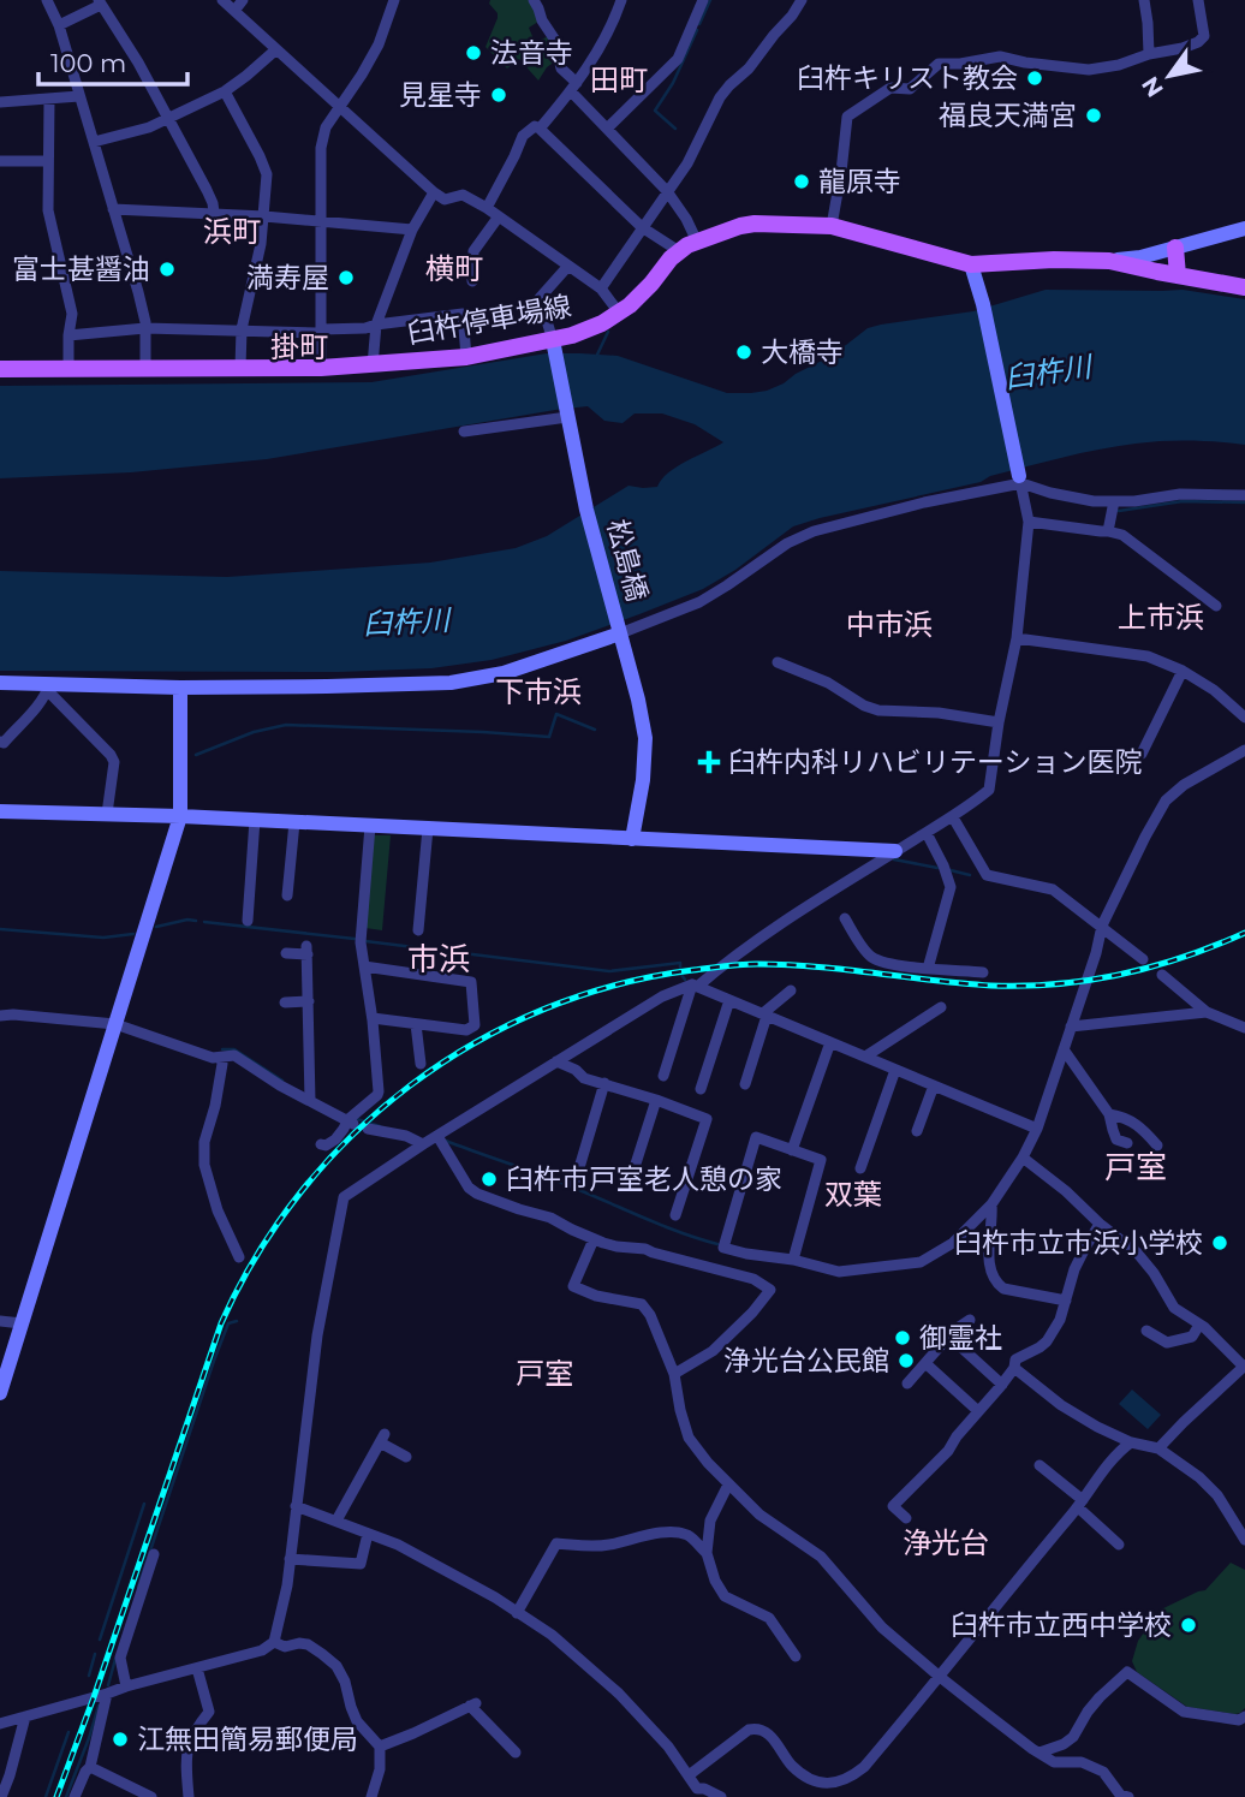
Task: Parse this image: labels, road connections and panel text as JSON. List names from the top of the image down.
{
  "streets": {
    "main road": ["臼杵停車場線"],
    "street": ["松島橋"]
  },
  "crossings": [
    ["臼杵停車場線", "松島橋"]
  ],
  "districts": [
    "田町",
    "浜町",
    "横町",
    "掛町",
    "上市浜",
    "中市浜",
    "下市浜",
    "市浜",
    "戸室",
    "双葉",
    "戸室",
    "浄光台"
  ],
  "water": ["臼杵川"],
  "places": {
    "other": [
      "法音寺",
      "臼杵キリスト教会",
      "見星寺",
      "福良天満宮",
      "龍原寺",
      "富士甚醤油",
      "満寿屋",
      "大橋寺",
      "臼杵市戸室老人憩の家",
      "臼杵市立市浜小学校",
      "御霊社",
      "浄光台公民館",
      "臼杵市立西中学校",
      "江無田簡易郵便局"
    ],
    "health": ["臼杵内科リハビリテーション医院"]
  },
  "scale_bar": "100 m",
  "north": "bottom left"
}
